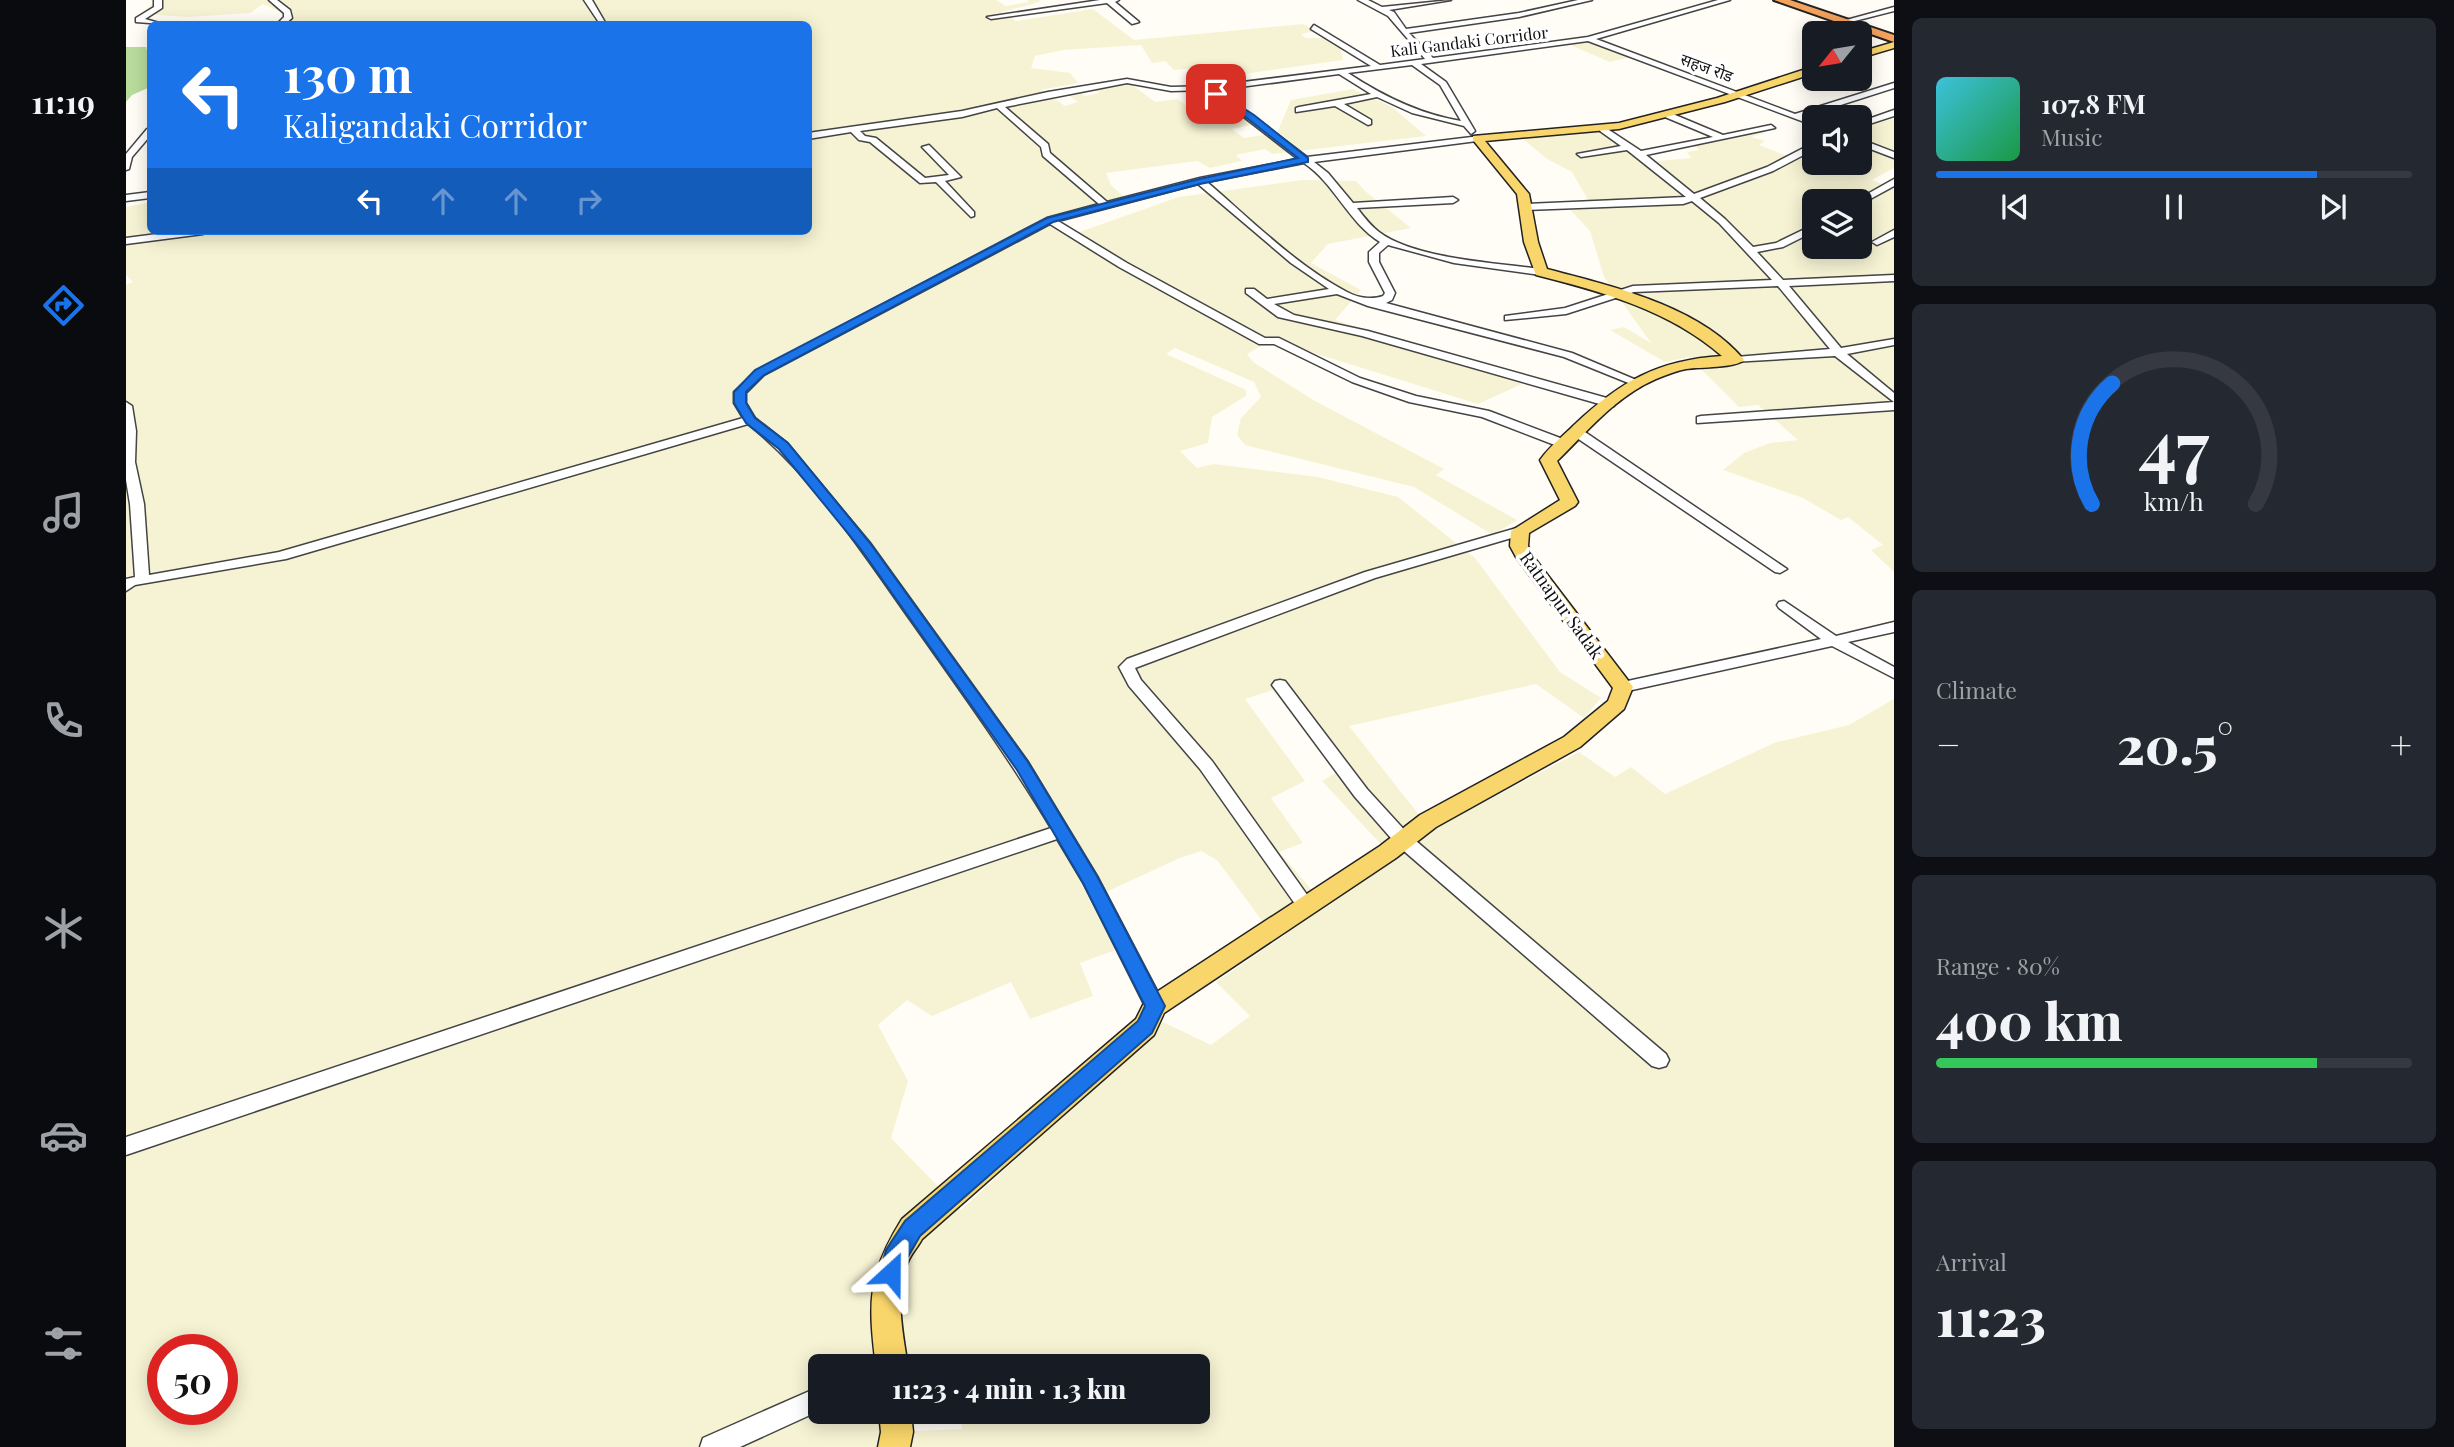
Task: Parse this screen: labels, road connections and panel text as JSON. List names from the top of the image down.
{
  "streets": {
    "main road": ["Ratnapur Sadak"],
    "street": ["Kali Gandaki Corridor", "सहज रोड"]
  },
  "crossings": [
    ["Kali Gandaki Corridor", "सहज रोड"]
  ],
  "north": "bottom left",
  "page": {
    "tabs": "11:19",
    "turn": ["130 m", "Kaligandaki Corridor"],
    "song": ["107.8 FM", "Music"],
    "tile": [
      "Climate",
      ["Range · 80%", "400 km"],
      ["Arrival", "11:23"]
    ],
    "heat": ["−", "20.5°", "+"],
    "limit": "50",
    "trip": "11:23 · 4 min · 1.3 km",
    "gauge": ["47", "km/h"]
  }
}
